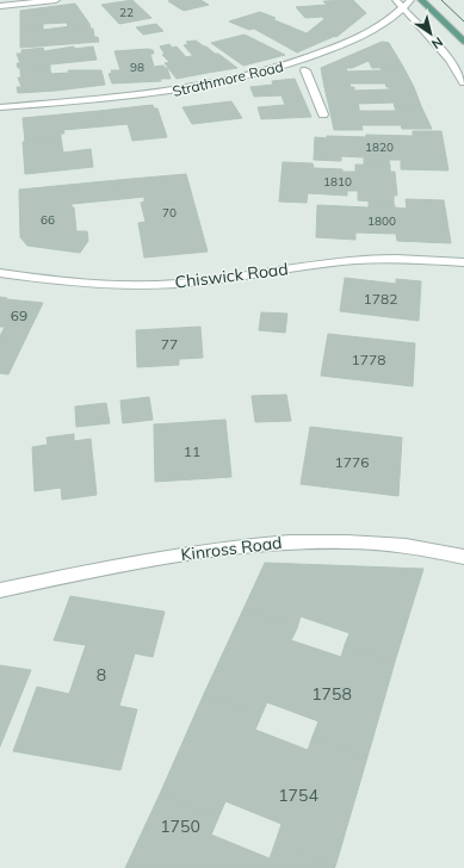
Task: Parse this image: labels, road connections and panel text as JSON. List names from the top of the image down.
{
  "streets": {
    "street": ["Strathmore Road", "Chiswick Road", "Kinross Road"]
  },
  "house_numbers": [
    "22",
    "98",
    "1820",
    "1810",
    "70",
    "66",
    "1800",
    "1782",
    "69",
    "77",
    "1778",
    "11",
    "1776",
    "8",
    "1758",
    "1754",
    "1750"
  ],
  "north": "bottom right"
}
